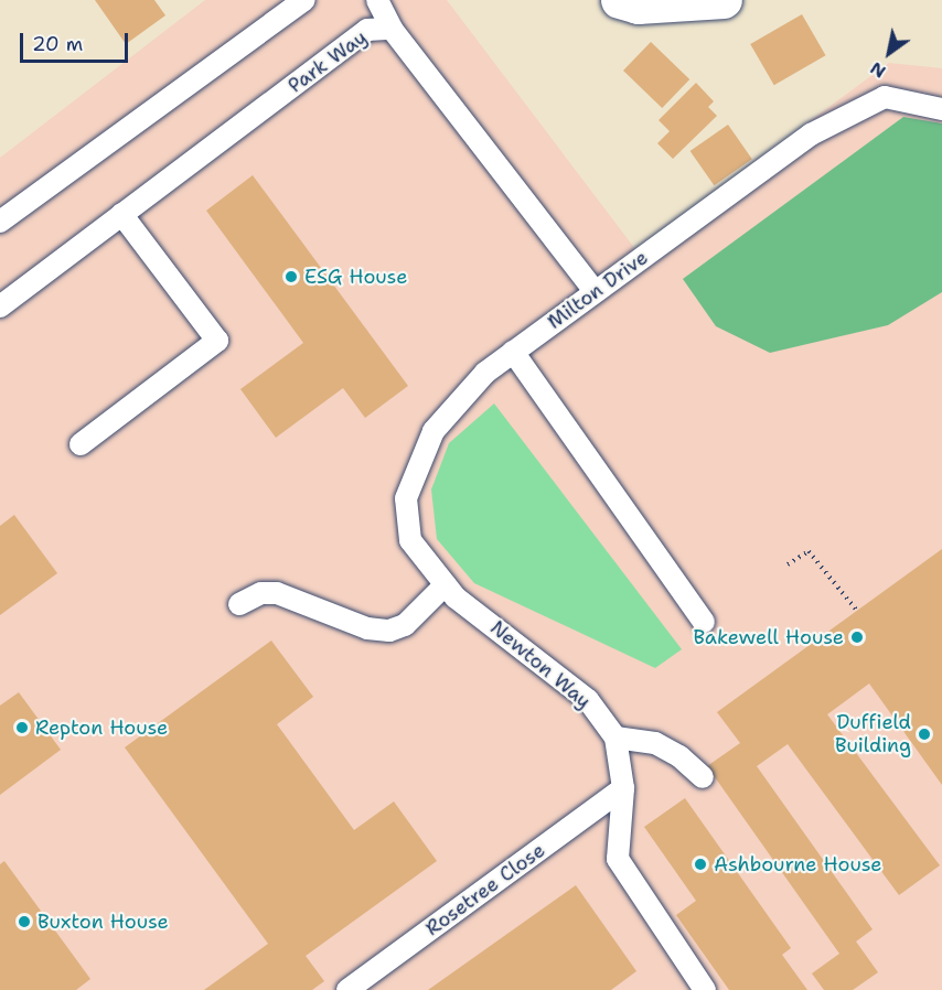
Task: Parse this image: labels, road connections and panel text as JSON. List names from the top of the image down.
{
  "streets": {
    "lane": [
      "Park Way",
      "Milton Drive",
      "Newton Way",
      "Rosetree Close"
    ]
  },
  "crossings": [
    ["Park Way", "Milton Drive"],
    ["Milton Drive", "Newton Way"],
    ["Newton Way", "Rosetree Close"]
  ],
  "places": [
    "ESG House",
    "Bakewell House",
    "Repton House",
    "Duffield Building",
    "Ashbourne House",
    "Buxton House"
  ],
  "scale_bar": "20 m",
  "north": "bottom left"
}
